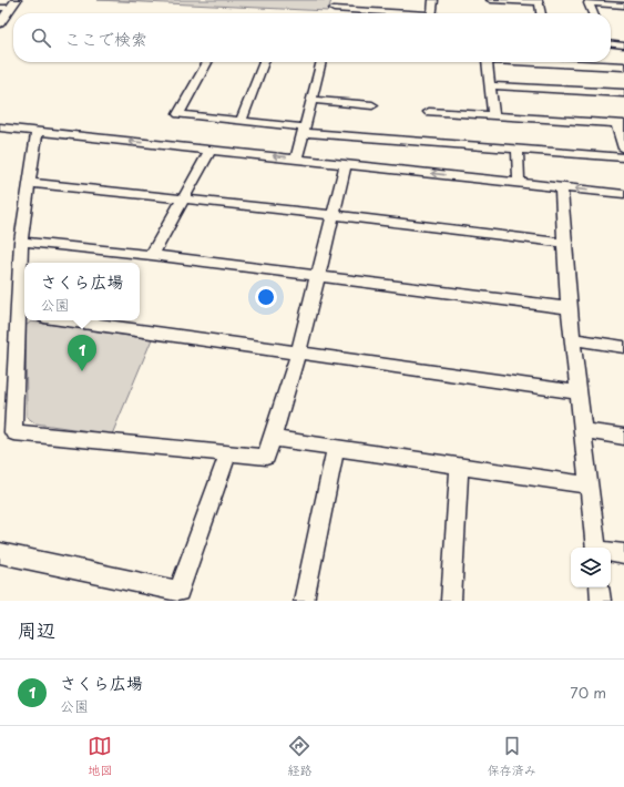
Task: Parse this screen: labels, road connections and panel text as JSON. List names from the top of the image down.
{
  "page": {
    "search": "ここで検索",
    "popup": ["さくら広場", "公園"],
    "pins": "1",
    "heading": "周辺",
    "list": [
      {
        "mark": "1",
        "name": "さくら広場",
        "note": "公園",
        "value": "70 m"
      }
    ],
    "nav": ["地図", "経路", "保存済み"]
  }
}
